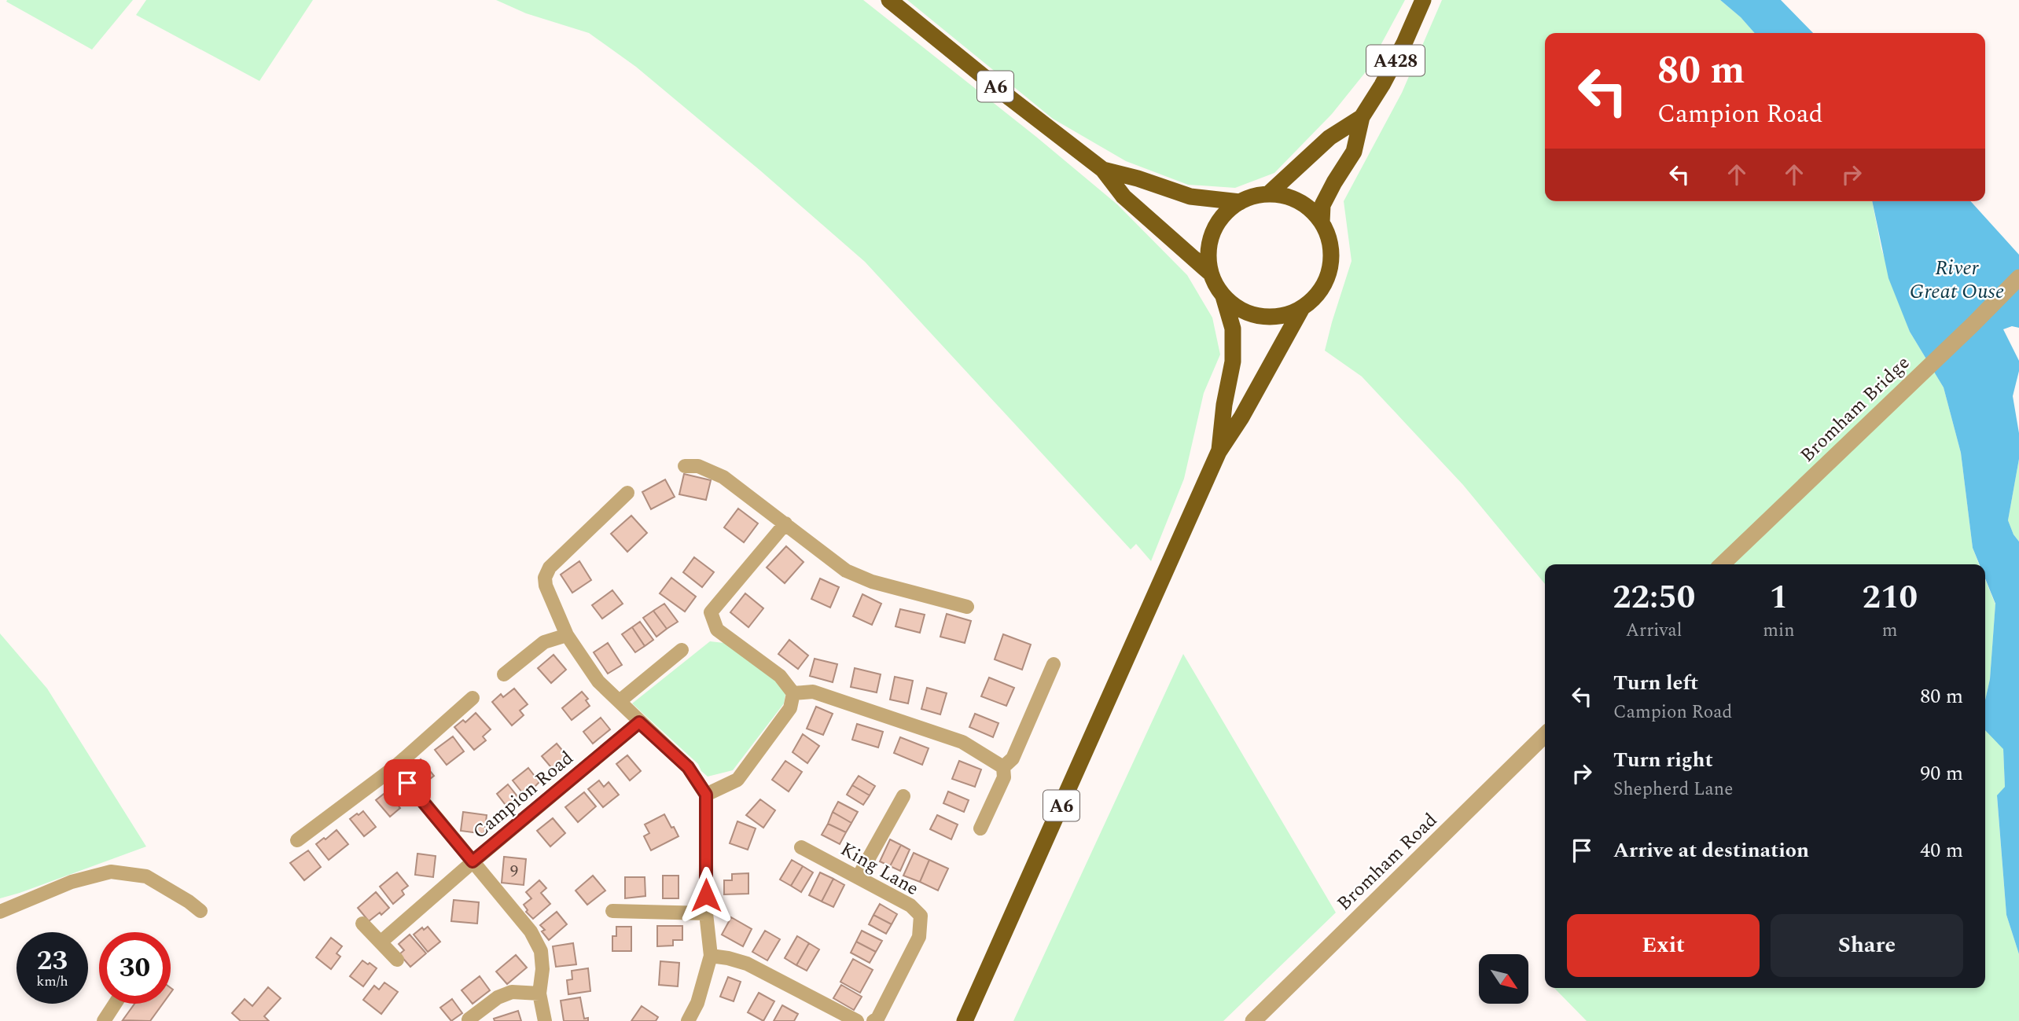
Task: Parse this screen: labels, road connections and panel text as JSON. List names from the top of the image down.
{
  "streets": {
    "highway": ["A428", "A6"],
    "street": [
      "Bromham Bridge",
      "Campion Road",
      "Bromham Road",
      "King Lane"
    ]
  },
  "crossings": [
    ["A428", "A6"]
  ],
  "water": ["River Great Ouse"],
  "house_numbers": ["9"],
  "north": "bottom right",
  "page": {
    "turn": ["80 m", "Campion Road"],
    "eta": [
      "22:50",
      "Arrival",
      "1",
      "min",
      "210",
      "m"
    ],
    "list": [
      {
        "name": "Turn left",
        "note": "Campion Road",
        "value": "80 m"
      },
      {
        "name": "Turn right",
        "note": "Shepherd Lane",
        "value": "90 m"
      },
      {
        "name": "Arrive at destination",
        "value": "40 m"
      }
    ],
    "buttons": ["Exit", "Share"],
    "speed": "23 km/h",
    "limit": "30"
  }
}
